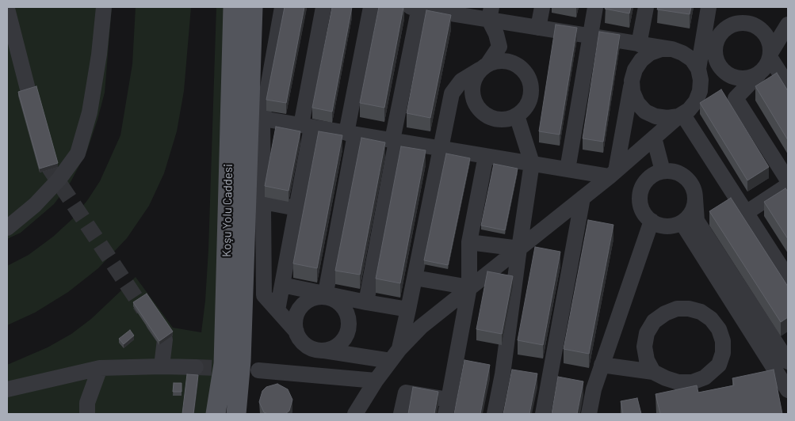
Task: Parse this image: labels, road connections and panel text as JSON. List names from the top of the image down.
{
  "streets": {
    "main road": ["Koşu Yolu Caddesi"]
  }
}
